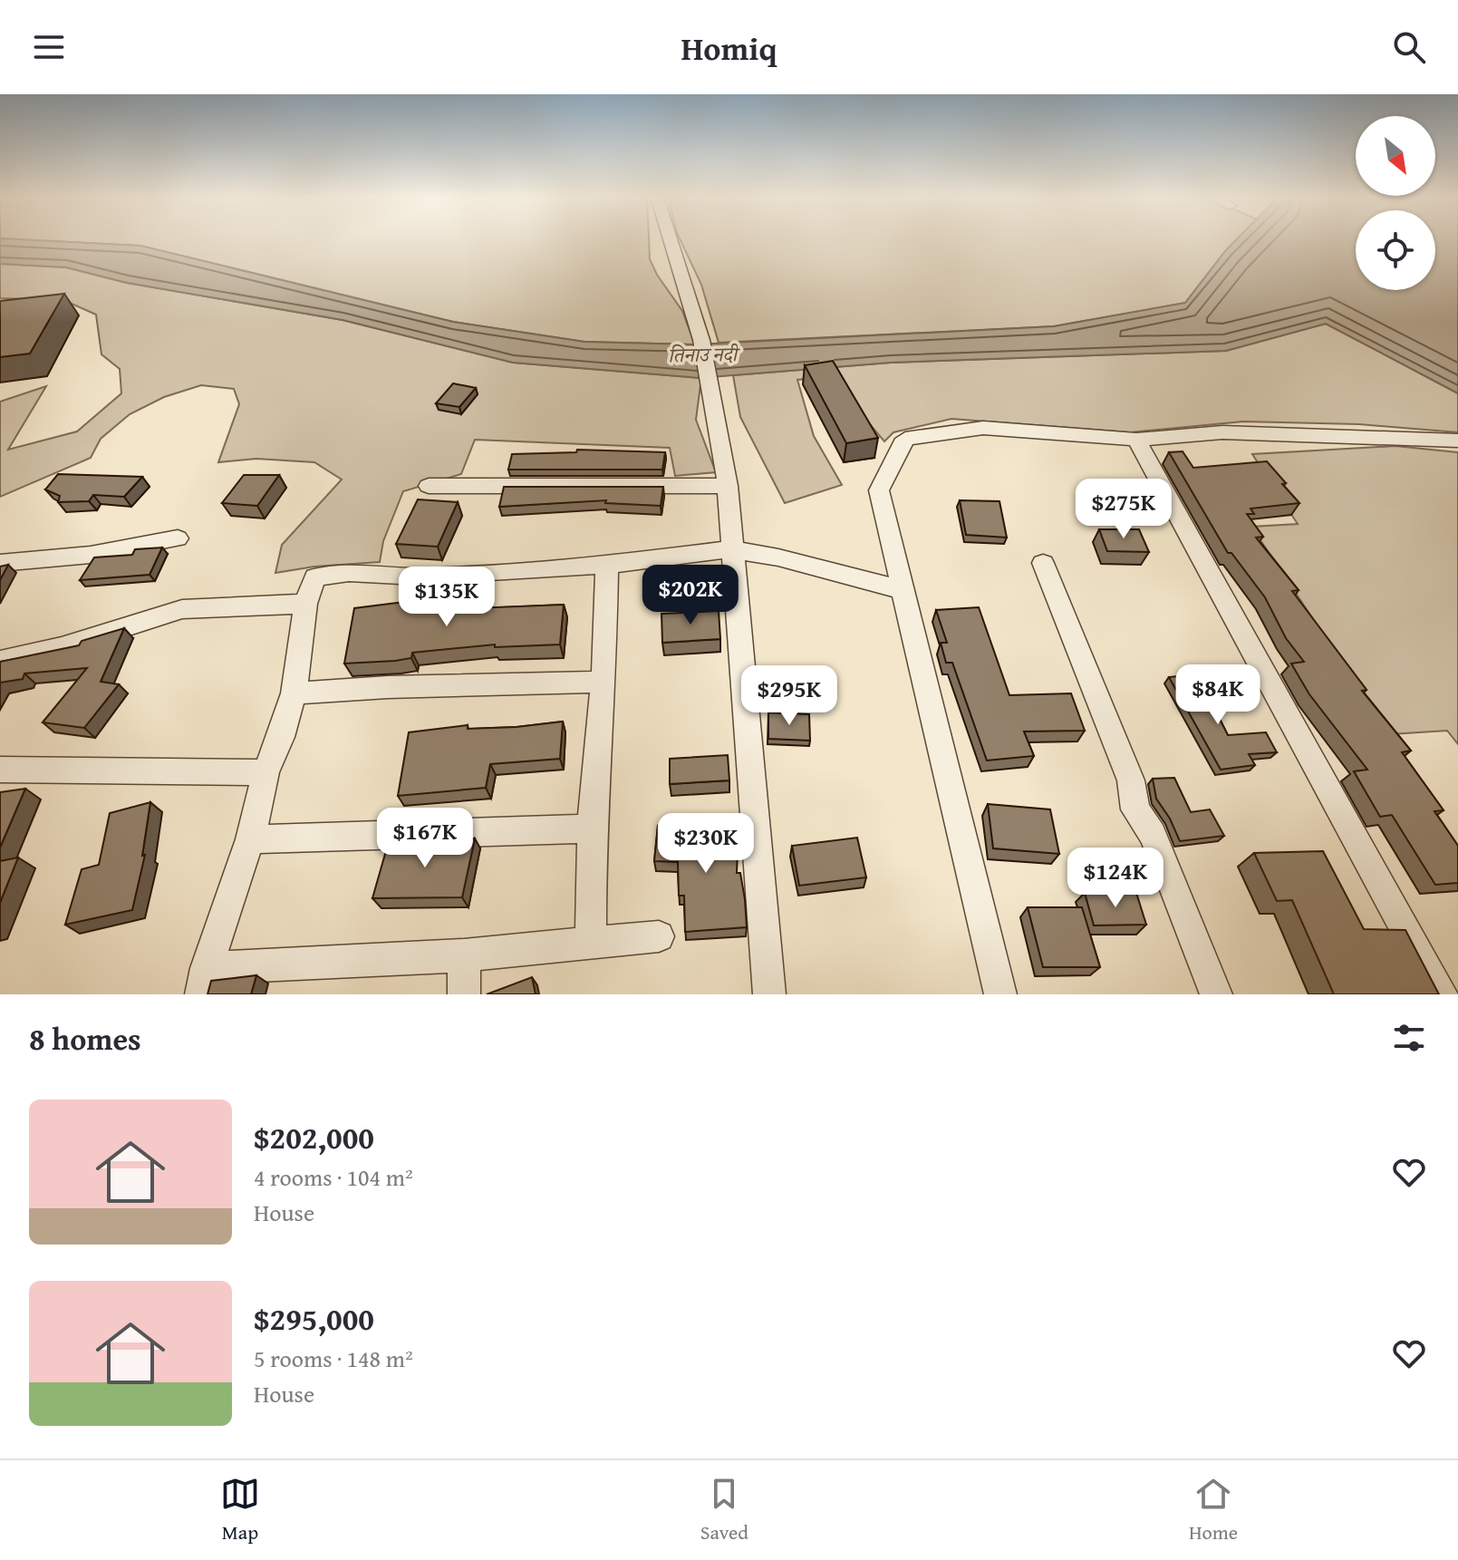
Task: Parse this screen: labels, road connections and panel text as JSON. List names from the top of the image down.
{
  "water": ["तिनाउ नदी"],
  "north": "bottom right",
  "page": {
    "header": "Homiq",
    "price": [
      "$275K",
      "$202K",
      "$135K",
      "$84K",
      "$295K",
      "$167K",
      "$230K",
      "$124K"
    ],
    "heading": "8 homes",
    "list": [
      {
        "name": "$202,000",
        "note": "4 rooms · 104 m² · House"
      },
      {
        "name": "$295,000",
        "note": "5 rooms · 148 m² · House"
      }
    ],
    "tabs": ["Map", "Saved", "Home"]
  }
}
